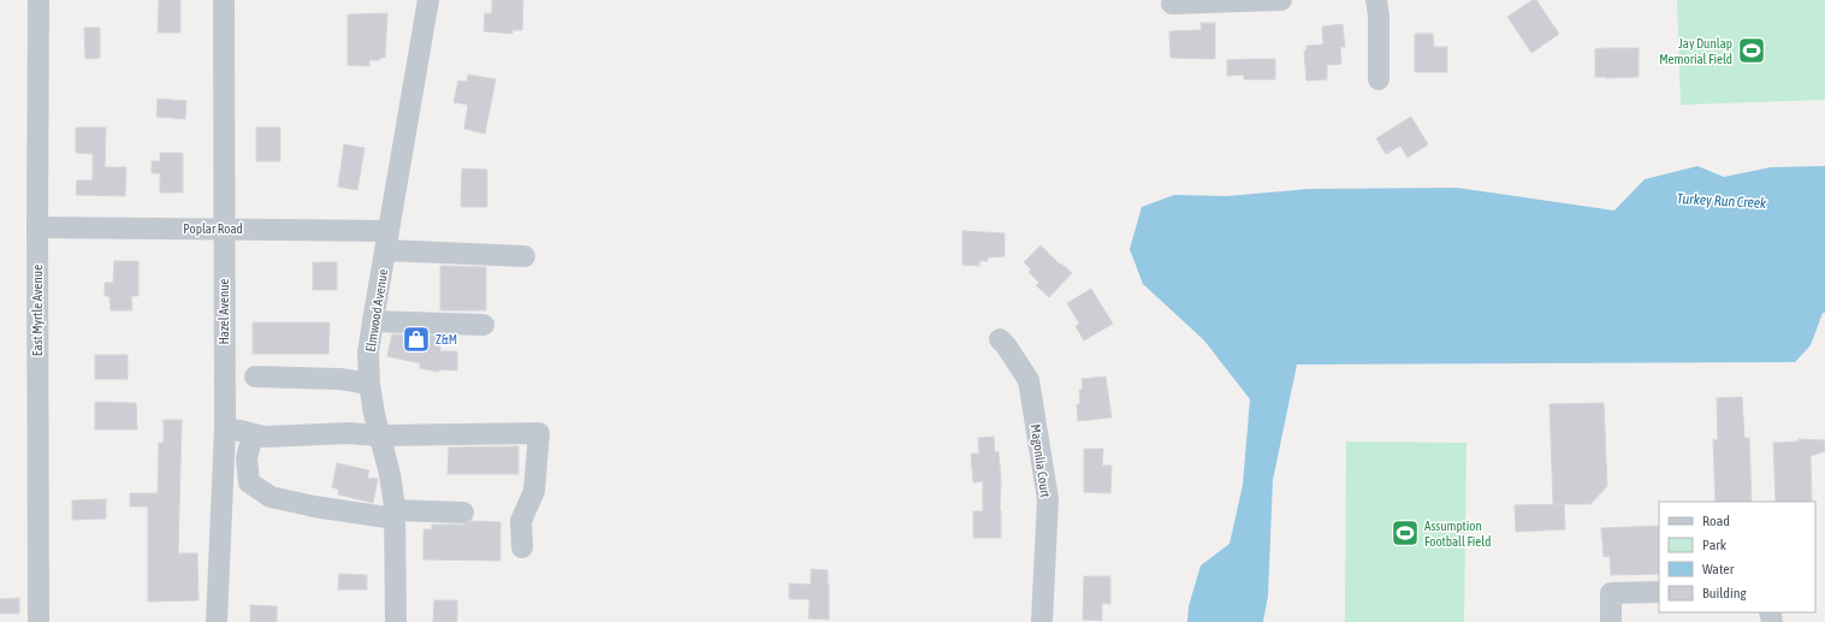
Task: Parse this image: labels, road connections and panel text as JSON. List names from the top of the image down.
{
  "streets": {
    "street": [
      "Poplar Road",
      "East Myrtle Avenue",
      "Elmwood Avenue",
      "Hazel Avenue",
      "Magonlia Court"
    ]
  },
  "crossings": [
    ["Poplar Road", "East Myrtle Avenue"],
    ["Poplar Road", "Elmwood Avenue"],
    ["Poplar Road", "Hazel Avenue"]
  ],
  "water": ["Turkey Run Creek"],
  "places": {
    "sports": ["Jay Dunlap Memorial Field", "Assumption Football Field"],
    "shop": ["Z&M"]
  },
  "legend": [
    "Road",
    "Park",
    "Water",
    "Building"
  ]
}
